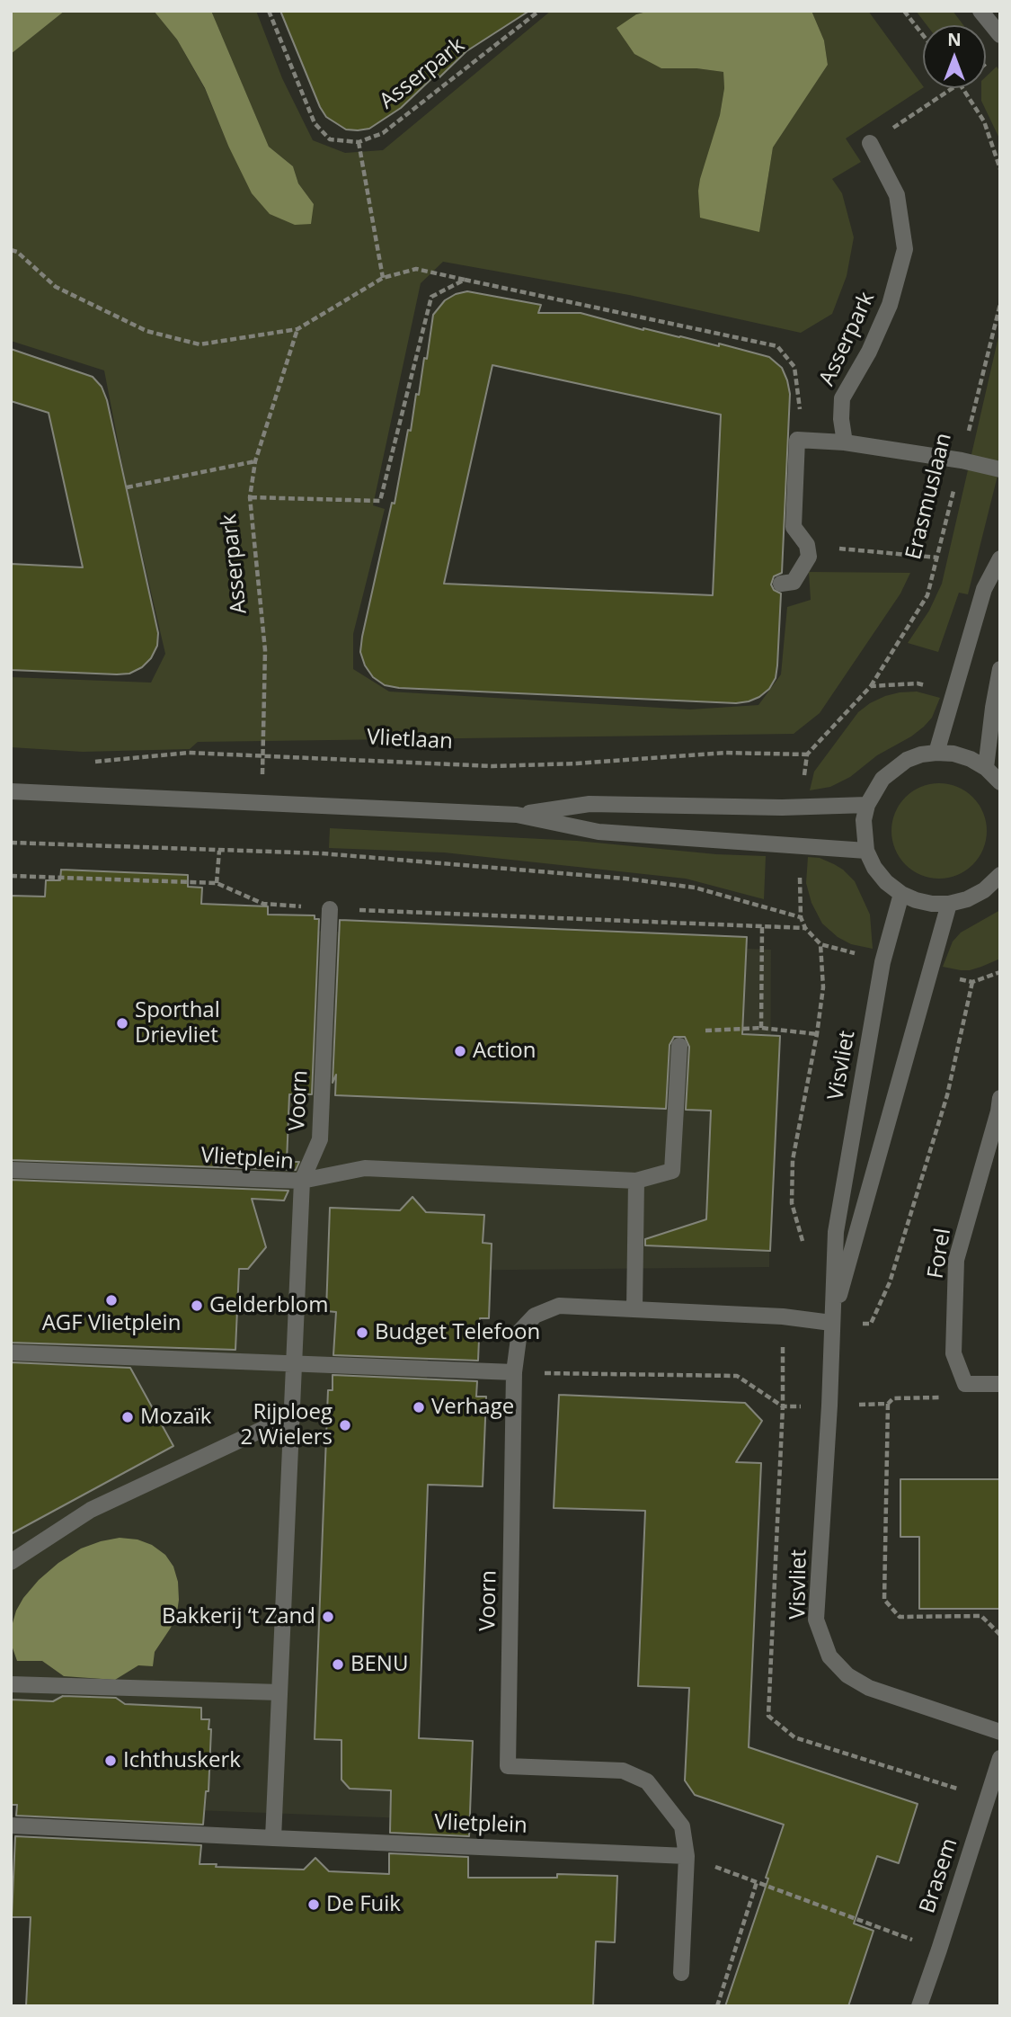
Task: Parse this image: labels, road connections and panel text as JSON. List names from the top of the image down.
{
  "streets": {
    "street": [
      "Asserpark",
      "Visvliet",
      "Voorn",
      "Vlietplein",
      "Forel",
      "Brasem"
    ],
    "path": ["Erasmuslaan", "Vlietlaan"]
  },
  "crossings": [
    ["Asserpark", "Vlietlaan"],
    ["Erasmuslaan", "Vlietlaan"],
    ["Visvliet", "Voorn"],
    ["Voorn", "Vlietplein"]
  ],
  "places": [
    "Sporthal Drievliet",
    "Action",
    "AGF Vlietplein",
    "Gelderblom",
    "Budget Telefoon",
    "Verhage",
    "Mozaïk",
    "Rijploeg 2 Wielers",
    "Bakkerij ‘t Zand",
    "BENU",
    "Ichthuskerk",
    "De Fuik"
  ],
  "north": "top"
}
